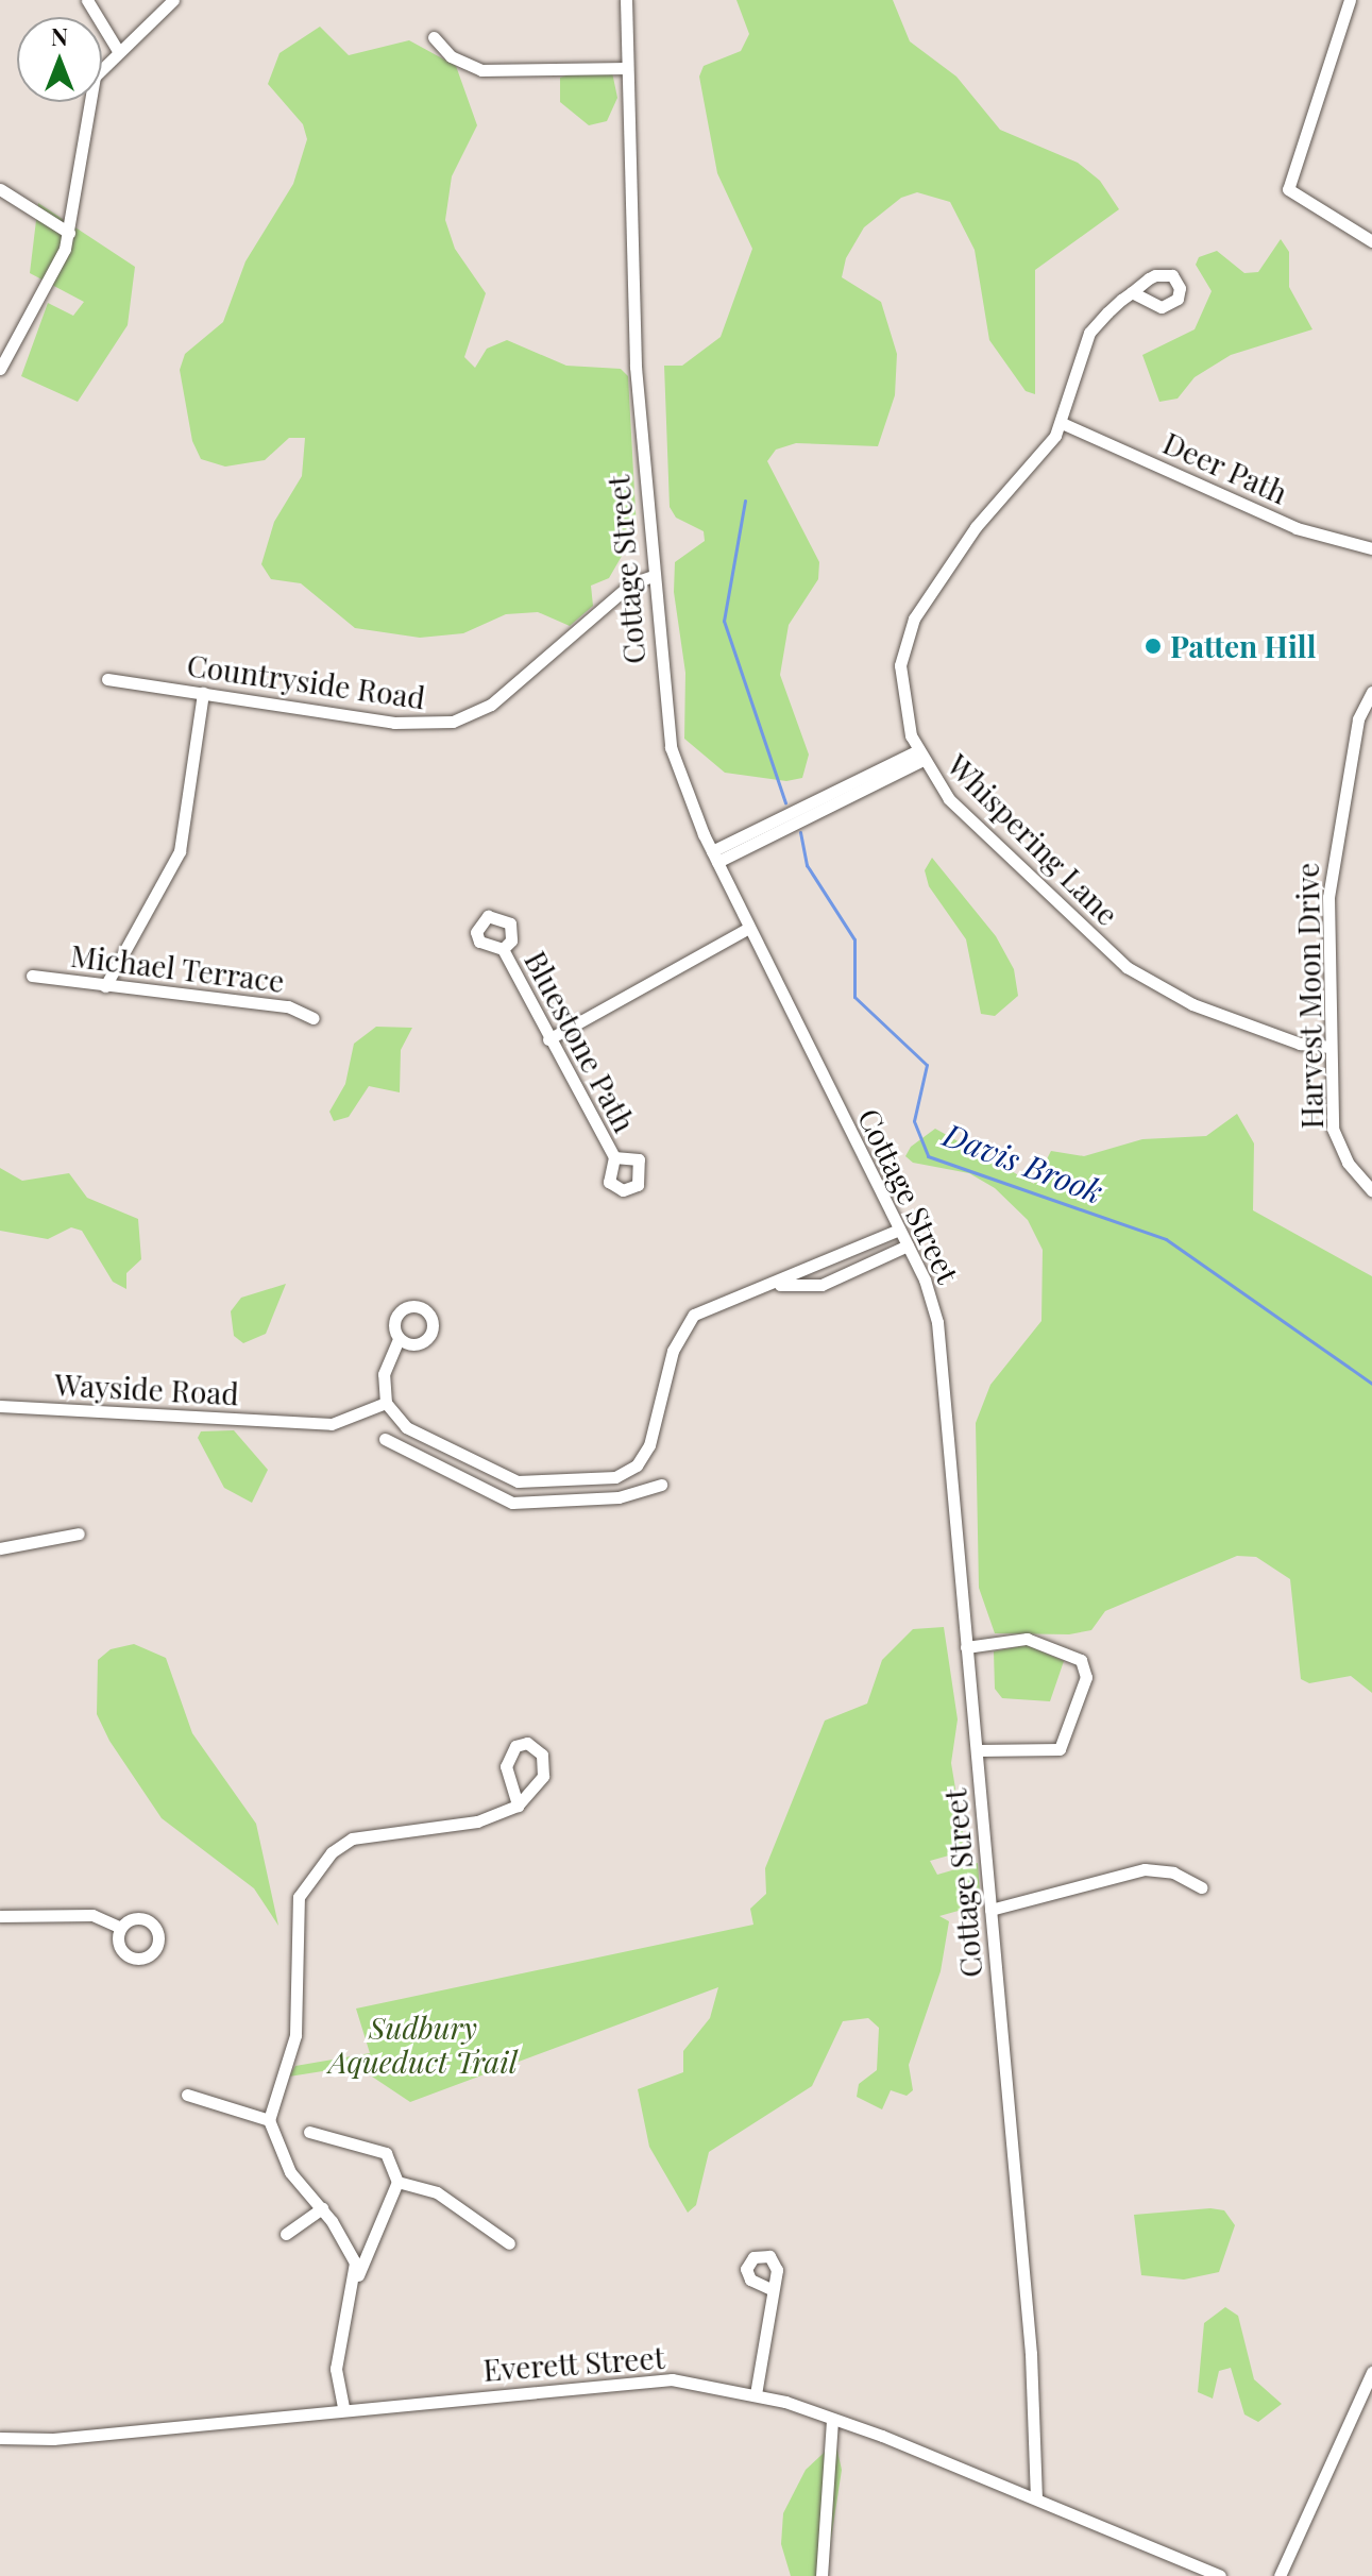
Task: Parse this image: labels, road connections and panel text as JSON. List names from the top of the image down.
{
  "streets": {
    "street": [
      "Deer Path",
      "Cottage Street",
      "Countryside Road",
      "Whispering Lane",
      "Michael Terrace",
      "Harvest Moon Drive",
      "Bluestone Path",
      "Wayside Road",
      "Everett Street"
    ]
  },
  "crossings": [
    ["Deer Path", "Whispering Lane"],
    ["Cottage Street", "Countryside Road"],
    ["Cottage Street", "Everett Street"],
    ["Whispering Lane", "Harvest Moon Drive"]
  ],
  "water": ["Davis Brook"],
  "parks": ["Sudbury Aqueduct Trail"],
  "places": ["Patten Hill"],
  "north": "top"
}
